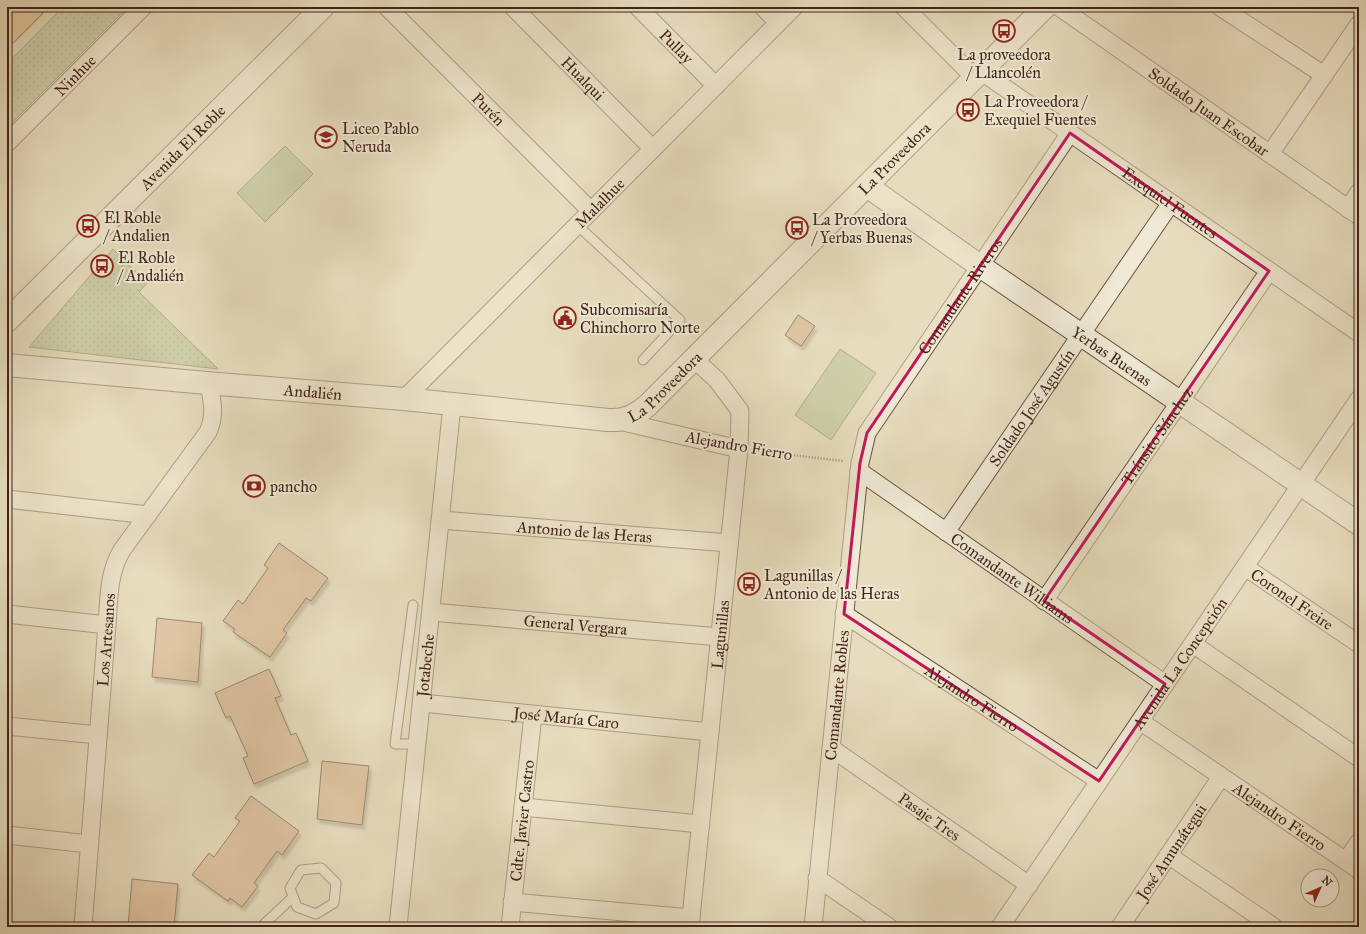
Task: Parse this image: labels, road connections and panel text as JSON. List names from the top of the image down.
{
  "streets": {
    "street": [
      "Pullay",
      "Ninhue",
      "Hualqui",
      "Purén",
      "Soldado Juan Escobar",
      "Avenida El Roble",
      "La Proveedora",
      "Exequiel Fuentes",
      "Malalhue",
      "Comandante Riveros",
      "Yerbas Buenas",
      "Andalién",
      "Soldado José Agustín",
      "Tránsito Sánchez",
      "Alejandro Fierro",
      "Antonio de las Heras",
      "Comandante Williams",
      "Coronel Freire",
      "General Vergara",
      "Lagunillas",
      "Los Artesanos",
      "Avenida La Concepción",
      "Jotabeche",
      "Comandante Robles",
      "José María Caro",
      "Pasaje Tres",
      "Cdte. Javier Castro",
      "José Amunátegui"
    ]
  },
  "crossings": [
    ["Pullay", "Malalhue"],
    ["Hualqui", "Malalhue"],
    ["Purén", "Malalhue"],
    ["La Proveedora", "Exequiel Fuentes"],
    ["La Proveedora", "Yerbas Buenas"],
    ["La Proveedora", "Andalién"],
    ["La Proveedora", "Alejandro Fierro"],
    ["La Proveedora", "Lagunillas"],
    ["Exequiel Fuentes", "Comandante Riveros"],
    ["Exequiel Fuentes", "Soldado José Agustín"],
    ["Exequiel Fuentes", "Tránsito Sánchez"],
    ["Malalhue", "Andalién"],
    ["Comandante Riveros", "Yerbas Buenas"],
    ["Comandante Riveros", "Alejandro Fierro"],
    ["Comandante Riveros", "Comandante Williams"],
    ["Comandante Riveros", "Comandante Robles"],
    ["Yerbas Buenas", "Soldado José Agustín"],
    ["Yerbas Buenas", "Tránsito Sánchez"],
    ["Yerbas Buenas", "Avenida La Concepción"],
    ["Andalién", "Alejandro Fierro"],
    ["Andalién", "Los Artesanos"],
    ["Andalién", "Jotabeche"],
    ["Soldado José Agustín", "Comandante Williams"],
    ["Tránsito Sánchez", "Comandante Williams"],
    ["Alejandro Fierro", "Comandante Williams"],
    ["Alejandro Fierro", "Lagunillas"],
    ["Alejandro Fierro", "Avenida La Concepción"],
    ["Alejandro Fierro", "Comandante Robles"],
    ["Alejandro Fierro", "José Amunátegui"],
    ["Antonio de las Heras", "Lagunillas"],
    ["Antonio de las Heras", "Jotabeche"],
    ["Comandante Williams", "Avenida La Concepción"],
    ["Comandante Williams", "Comandante Robles"],
    ["Coronel Freire", "Avenida La Concepción"],
    ["General Vergara", "Lagunillas"],
    ["General Vergara", "Jotabeche"],
    ["Lagunillas", "José María Caro"],
    ["Avenida La Concepción", "Pasaje Tres"],
    ["Jotabeche", "José María Caro"],
    ["Comandante Robles", "Pasaje Tres"],
    ["José María Caro", "Cdte. Javier Castro"]
  ],
  "places": {
    "bus stop": [
      "La proveedora / Llancolén",
      "La Proveedora / Exequiel Fuentes",
      "El Roble / Andalien",
      "La Proveedora / Yerbas Buenas",
      "El Roble / Andalién",
      "Lagunillas / Antonio de las Heras"
    ],
    "school or university": ["Liceo Pablo Neruda"],
    "public building": ["Subcomisaría Chinchorro Norte"],
    "bank": ["pancho"]
  },
  "north": "top right"
}
